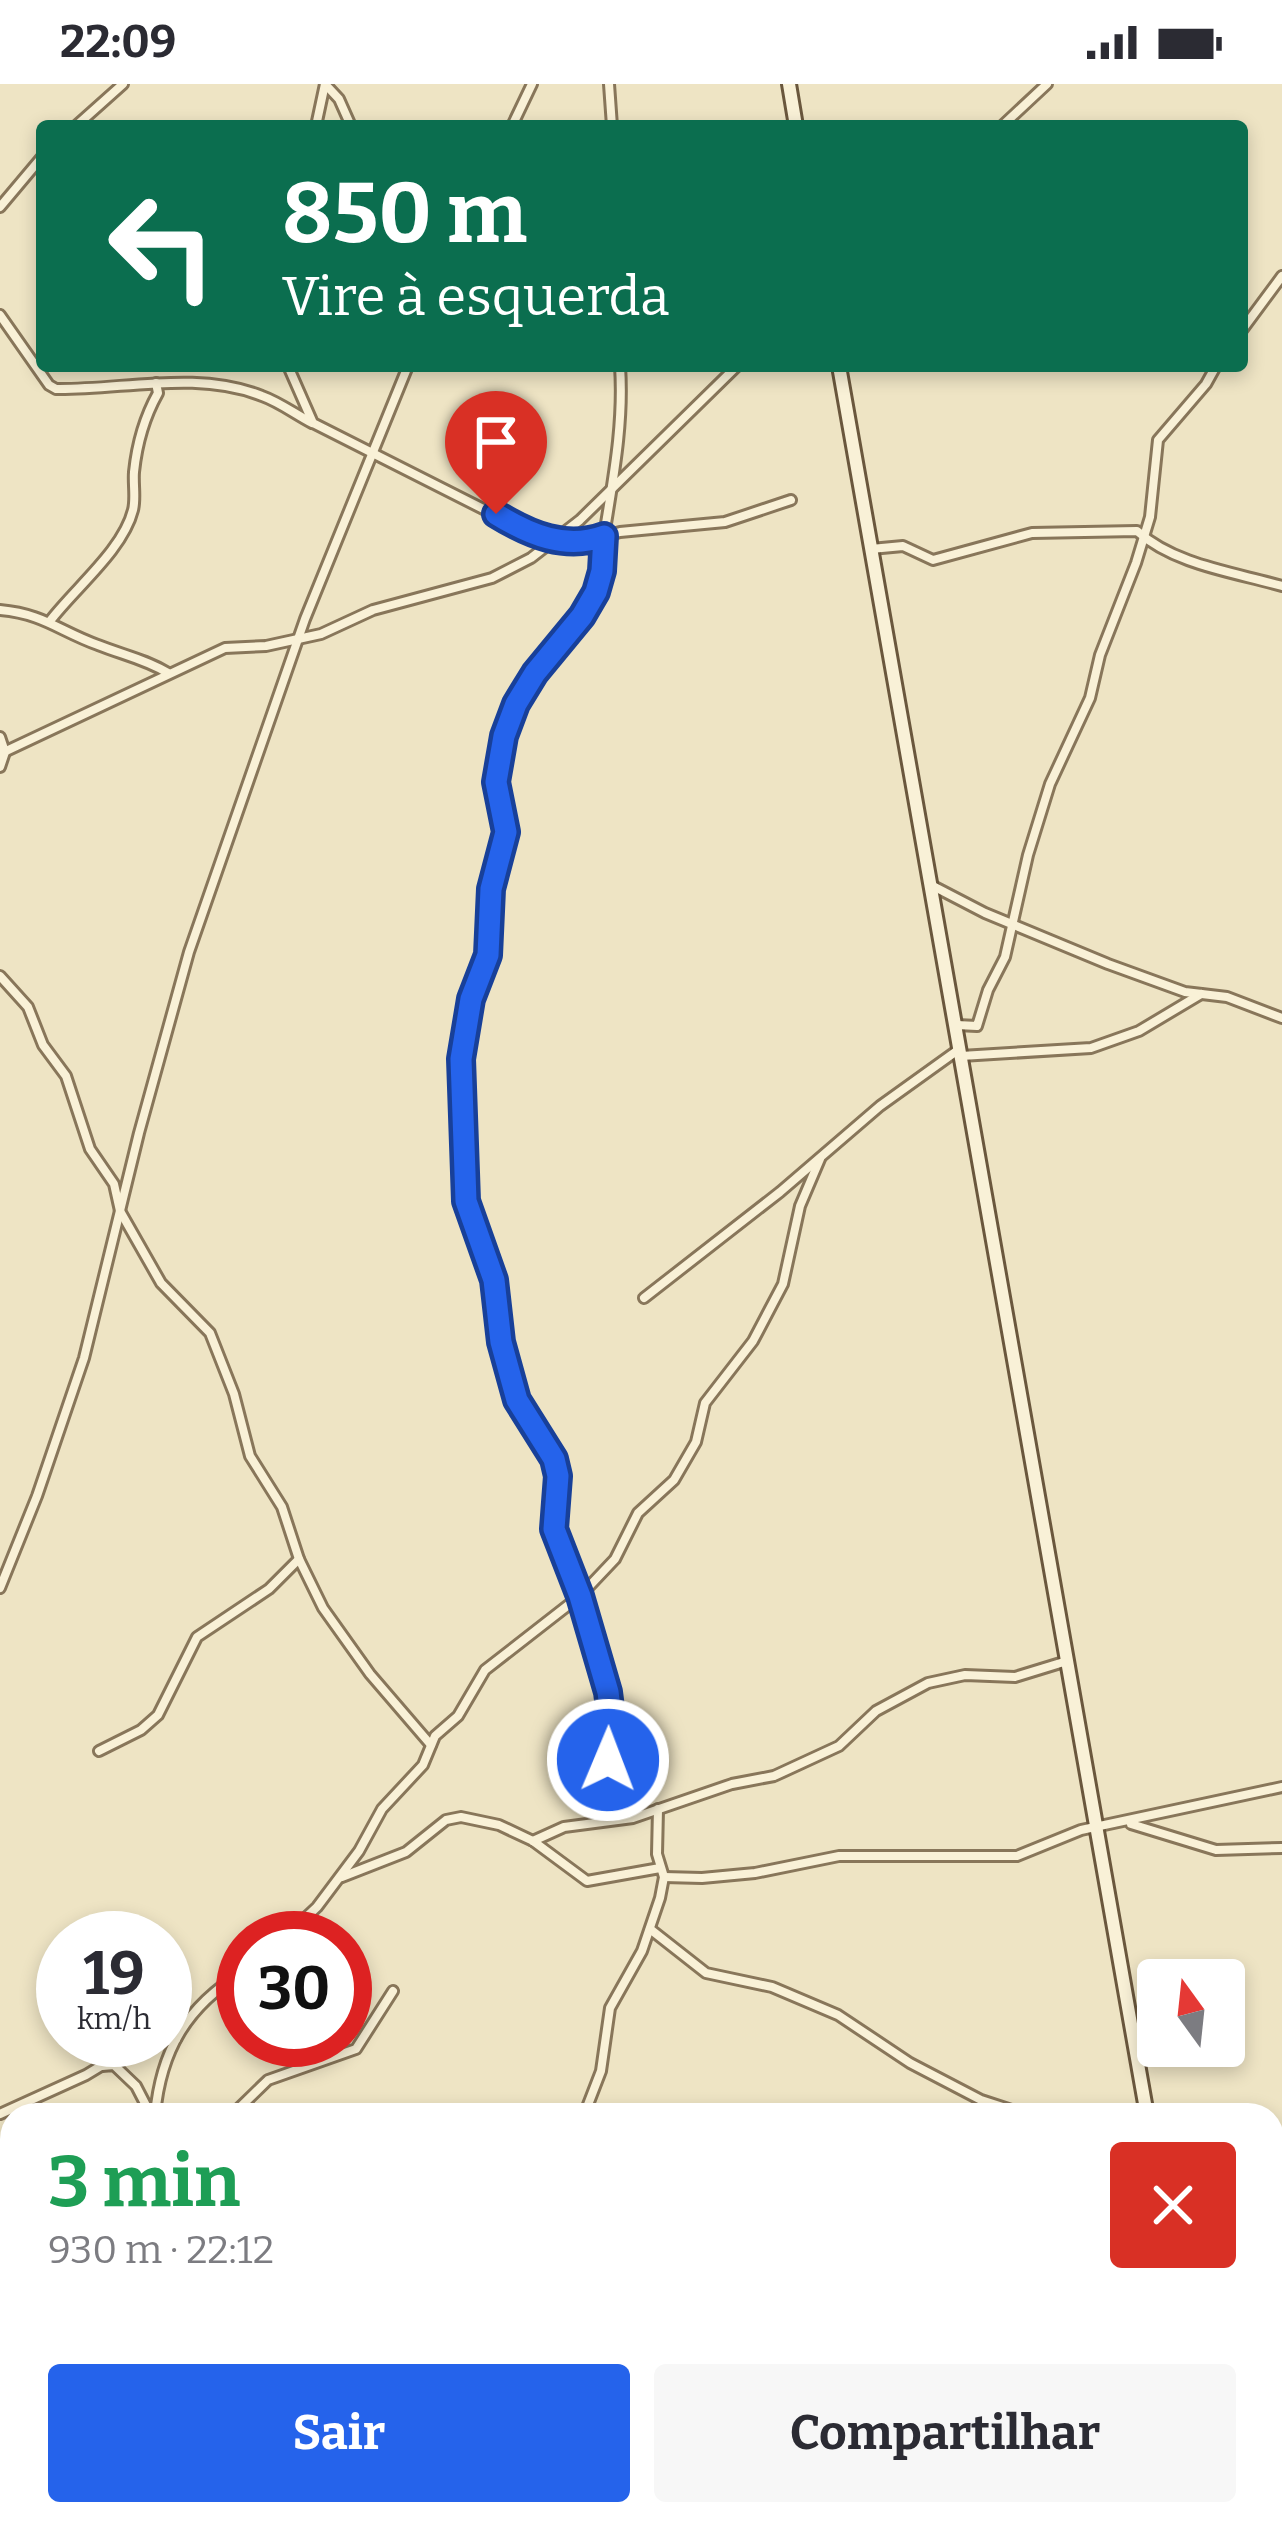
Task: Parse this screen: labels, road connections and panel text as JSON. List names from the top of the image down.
{
  "north": "top",
  "page": {
    "status": "22:09",
    "turn": ["850 m", "Vire à esquerda"],
    "speed": "19 km/h",
    "limit": "30",
    "heading": ["3 min", "930 m · 22:12"],
    "buttons": ["Sair", "Compartilhar"]
  }
}
